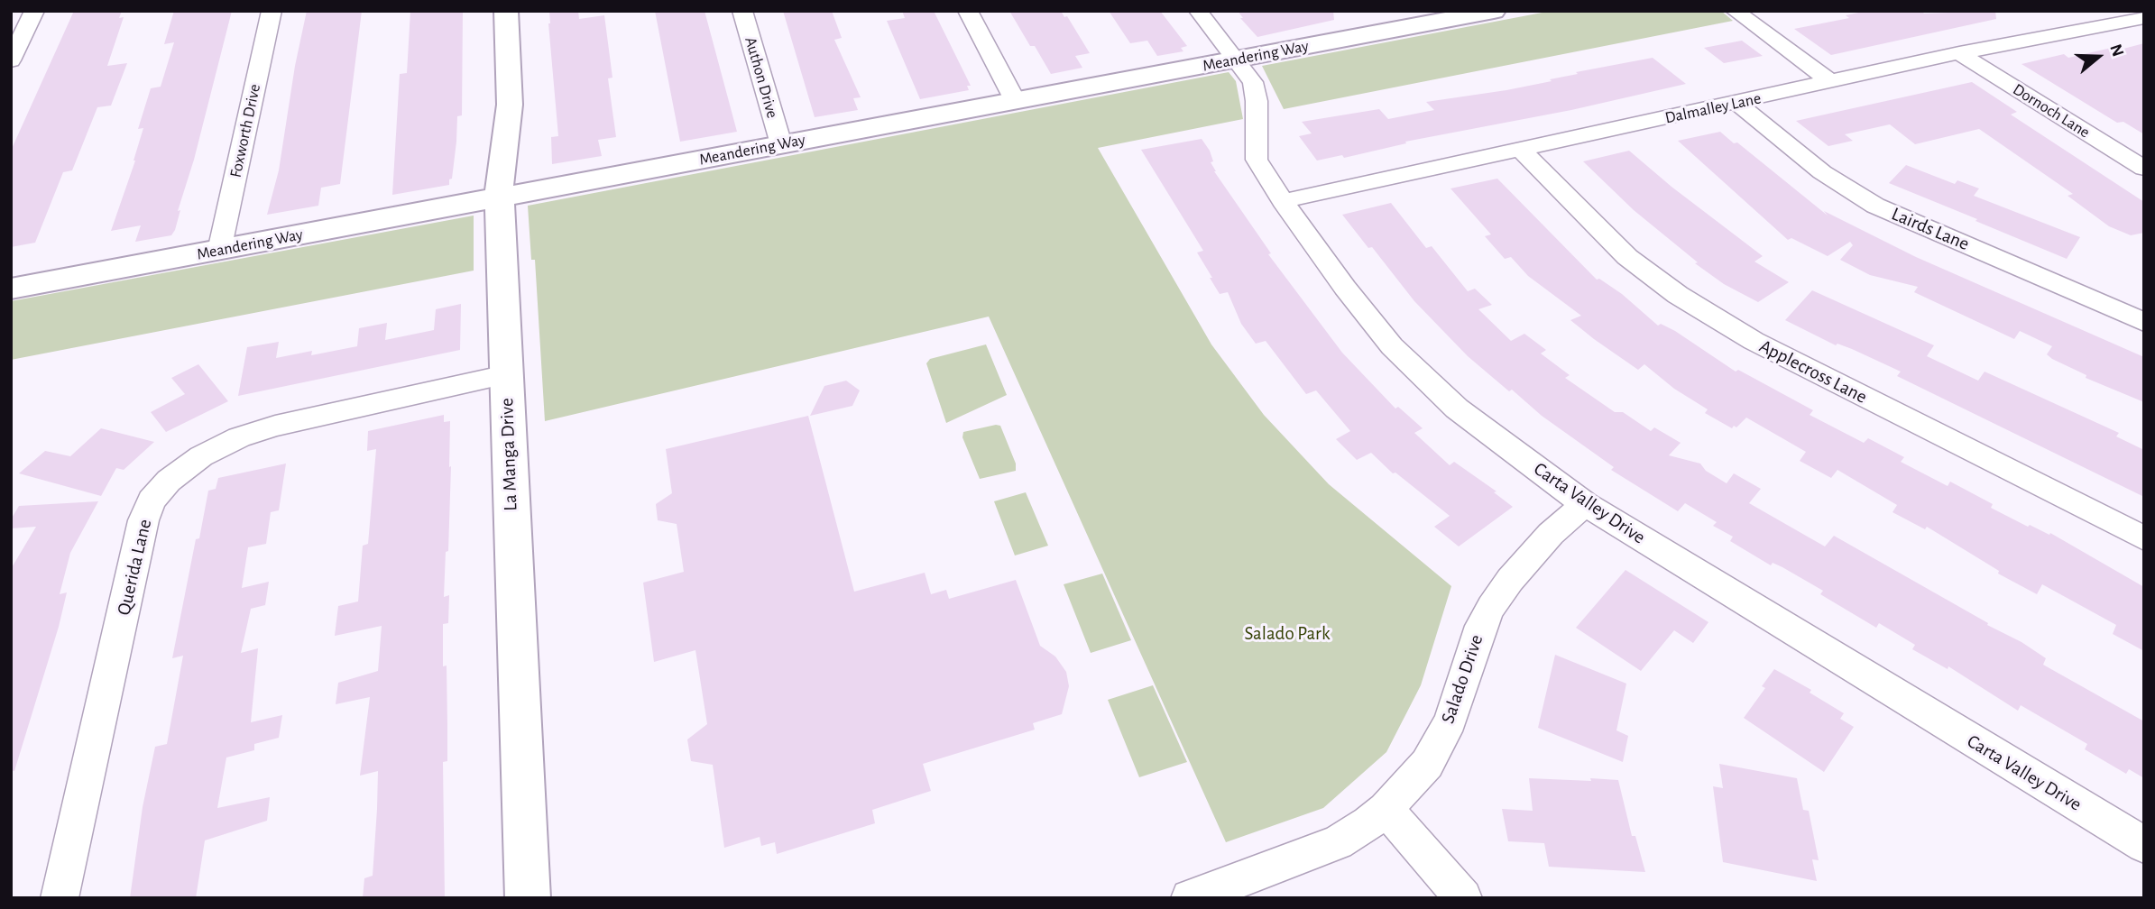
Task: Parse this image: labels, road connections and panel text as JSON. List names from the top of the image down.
{
  "streets": {
    "street": [
      "Meandering Way",
      "Authon Drive",
      "Dalmalley Lane",
      "Dornoch Lane",
      "Foxworth Drive",
      "Lairds Lane",
      "Applecross Lane",
      "La Manga Drive",
      "Carta Valley Drive",
      "Querida Lane",
      "Salado Drive"
    ]
  },
  "crossings": [
    ["Meandering Way", "Authon Drive"],
    ["Meandering Way", "Foxworth Drive"],
    ["Meandering Way", "La Manga Drive"],
    ["Meandering Way", "Carta Valley Drive"],
    ["Dalmalley Lane", "Dornoch Lane"],
    ["Dalmalley Lane", "Lairds Lane"],
    ["Dalmalley Lane", "Applecross Lane"],
    ["Dalmalley Lane", "Carta Valley Drive"],
    ["La Manga Drive", "Querida Lane"],
    ["Carta Valley Drive", "Salado Drive"]
  ],
  "parks": ["Salado Park"],
  "north": "right"
}
